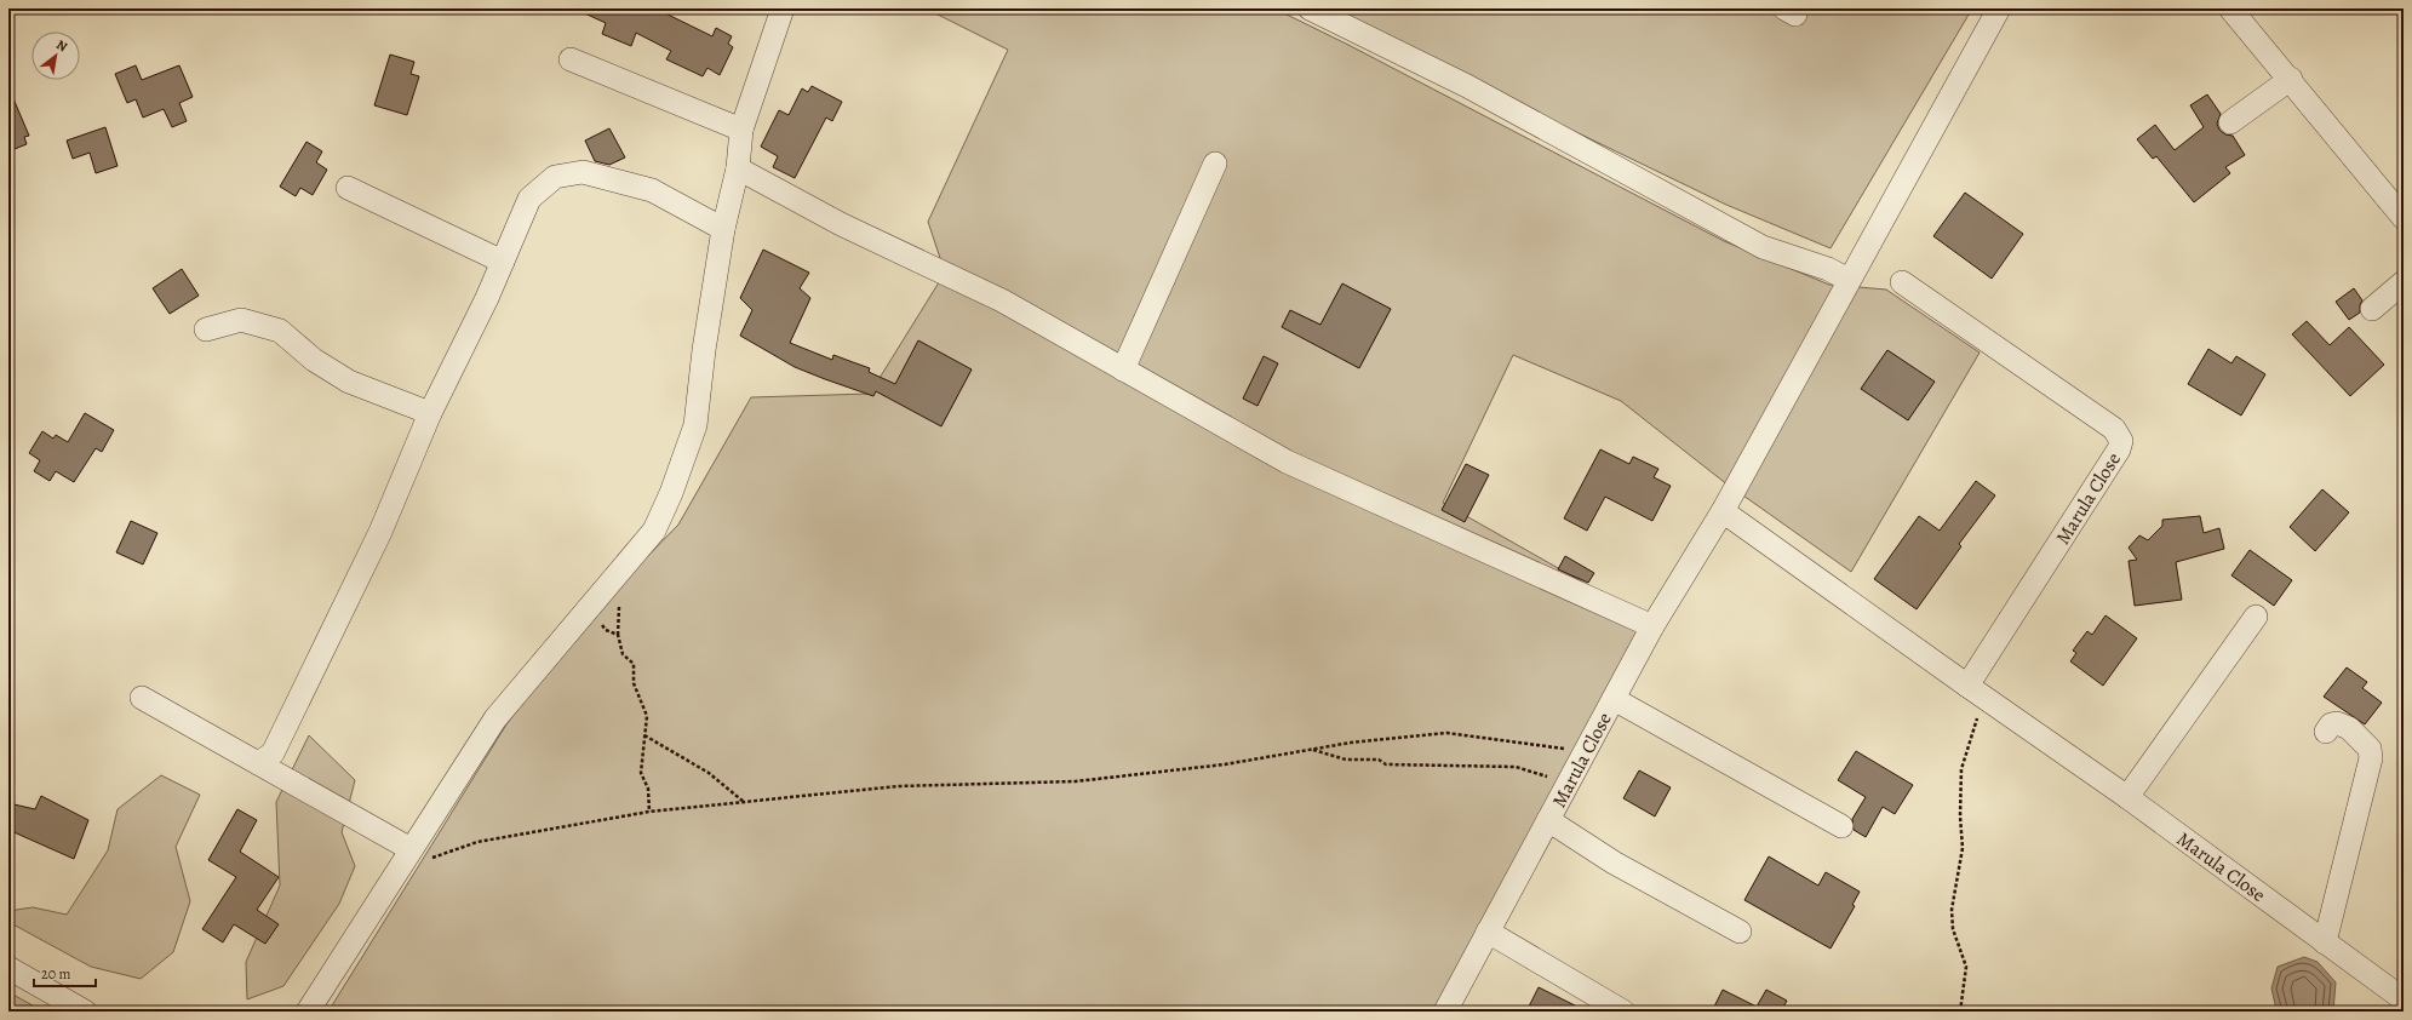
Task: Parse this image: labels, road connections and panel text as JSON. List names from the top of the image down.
{
  "streets": {
    "street": ["Marula Close"]
  },
  "scale_bar": "20 m",
  "north": "top right"
}
